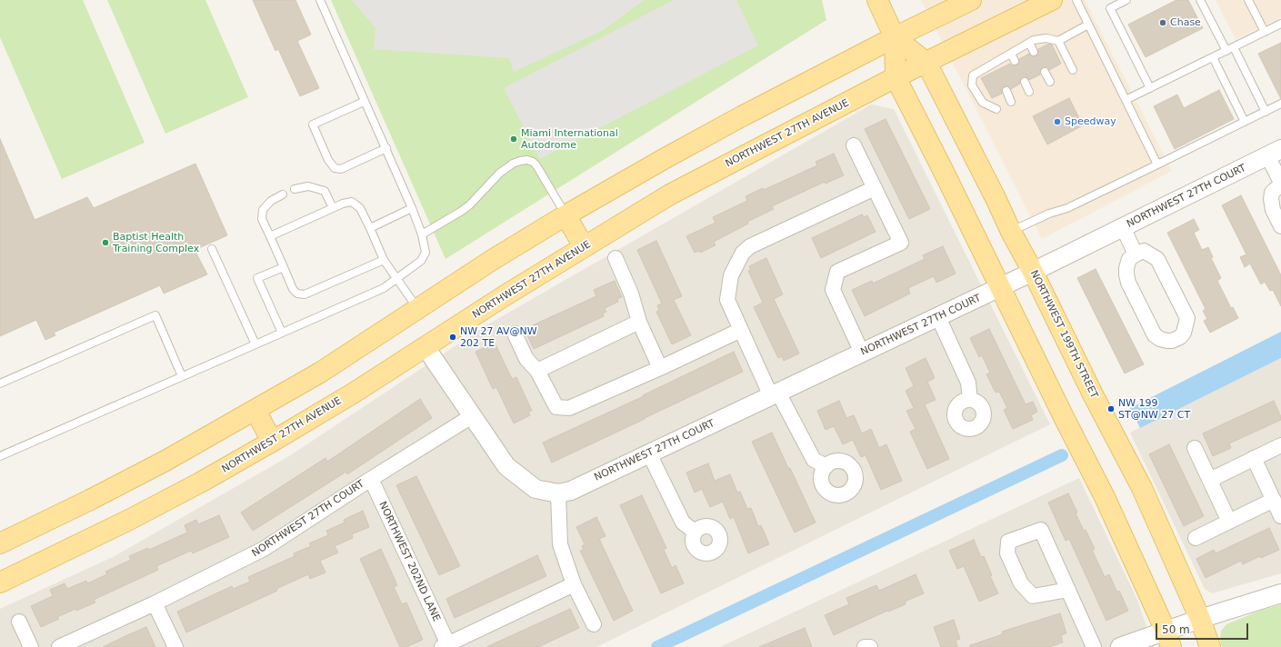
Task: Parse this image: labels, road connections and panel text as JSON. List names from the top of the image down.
{
  "streets": {
    "main road": ["NORTHWEST 27TH AVENUE", "NORTHWEST 199TH STREET"],
    "street": ["NORTHWEST 27TH COURT", "NORTHWEST 202ND LANE"]
  },
  "crossings": [
    ["NORTHWEST 27TH AVENUE", "NORTHWEST 199TH STREET"],
    ["NORTHWEST 27TH COURT", "NORTHWEST 199TH STREET"],
    ["NORTHWEST 27TH COURT", "NORTHWEST 202ND LANE"]
  ],
  "places": [
    "Chase",
    "Speedway",
    "Miami International Autodrome",
    "Baptist Health Training Complex",
    "NW 27 AV@NW 202 TE",
    "NW 199 ST@NW 27 CT"
  ],
  "scale_bar": "50 m"
}
